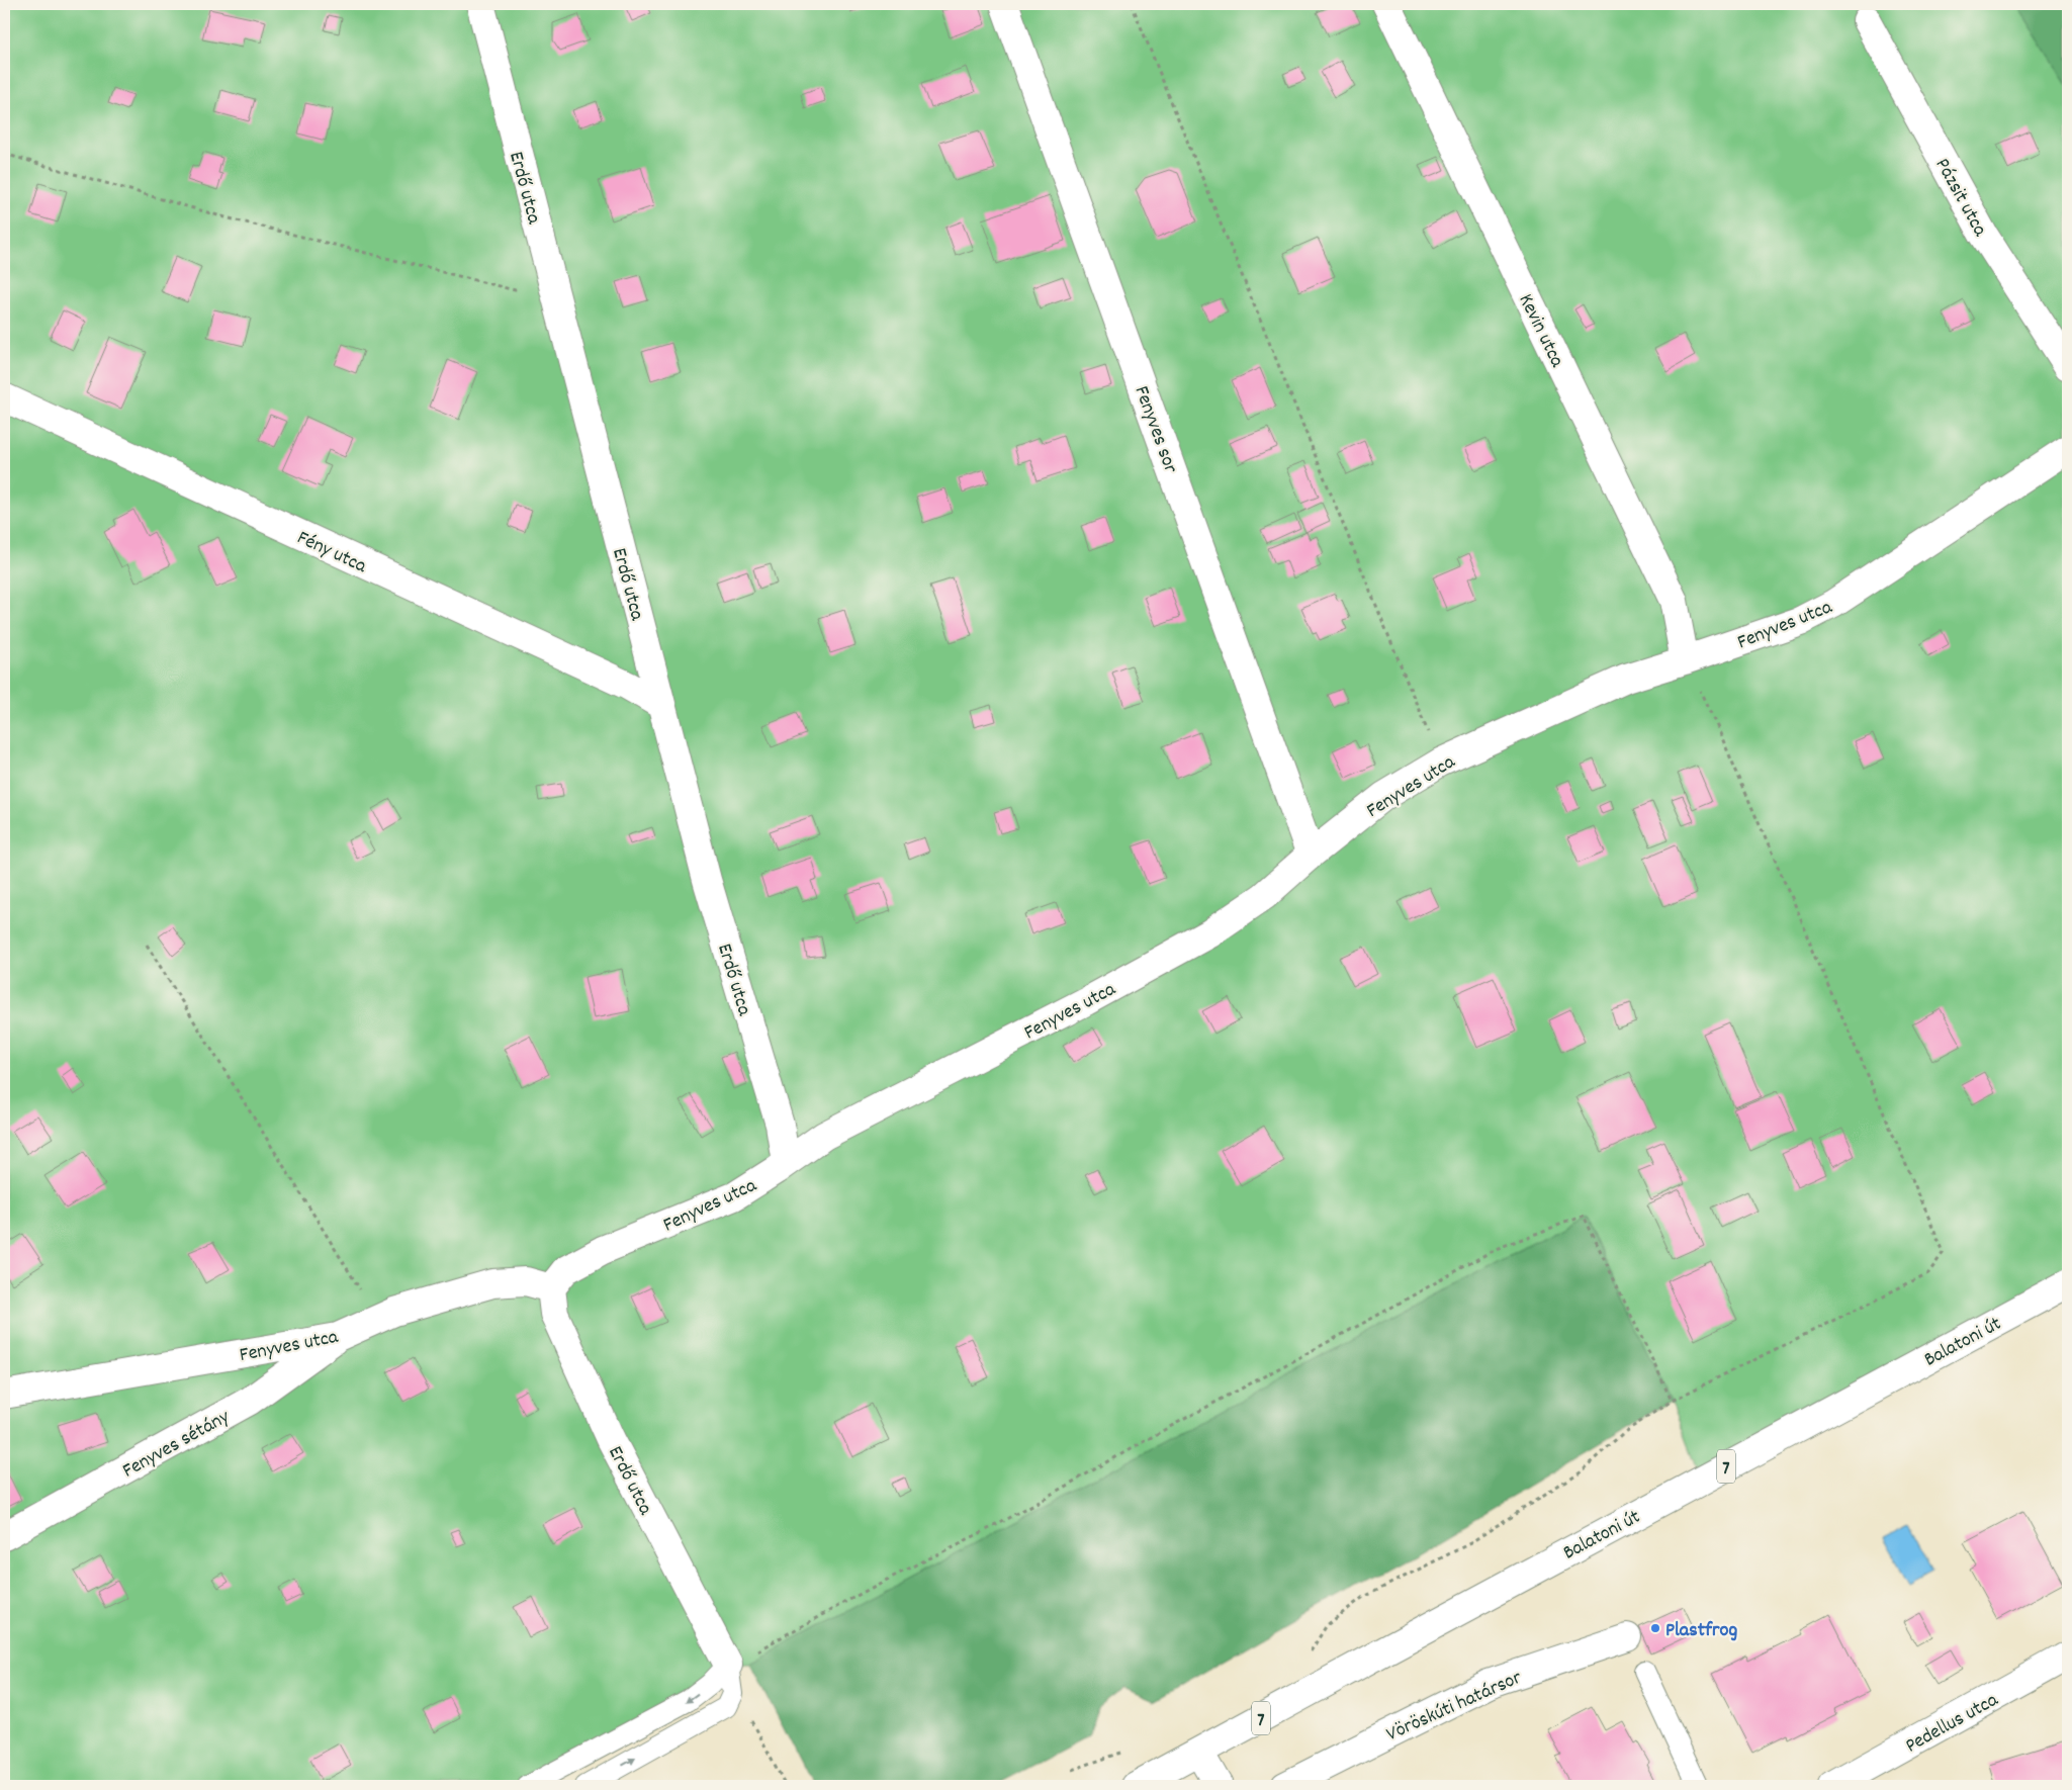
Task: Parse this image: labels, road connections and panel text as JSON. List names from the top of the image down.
{
  "streets": {
    "street": [
      "Erdő utca",
      "Pázsit utca",
      "Kevin utca",
      "Fenyves sor",
      "Fény utca",
      "Fenyves utca",
      "Balatoni út",
      "Fenyves sétány",
      "7",
      "Vöröskúti határsor",
      "Pedellus utca"
    ]
  },
  "crossings": [
    ["Erdő utca", "Fény utca"],
    ["Erdő utca", "Fenyves utca"],
    ["Kevin utca", "Fenyves utca"],
    ["Fenyves sor", "Fenyves utca"],
    ["Fenyves utca", "Fenyves sétány"]
  ],
  "places": ["Plastfrog"]
}
